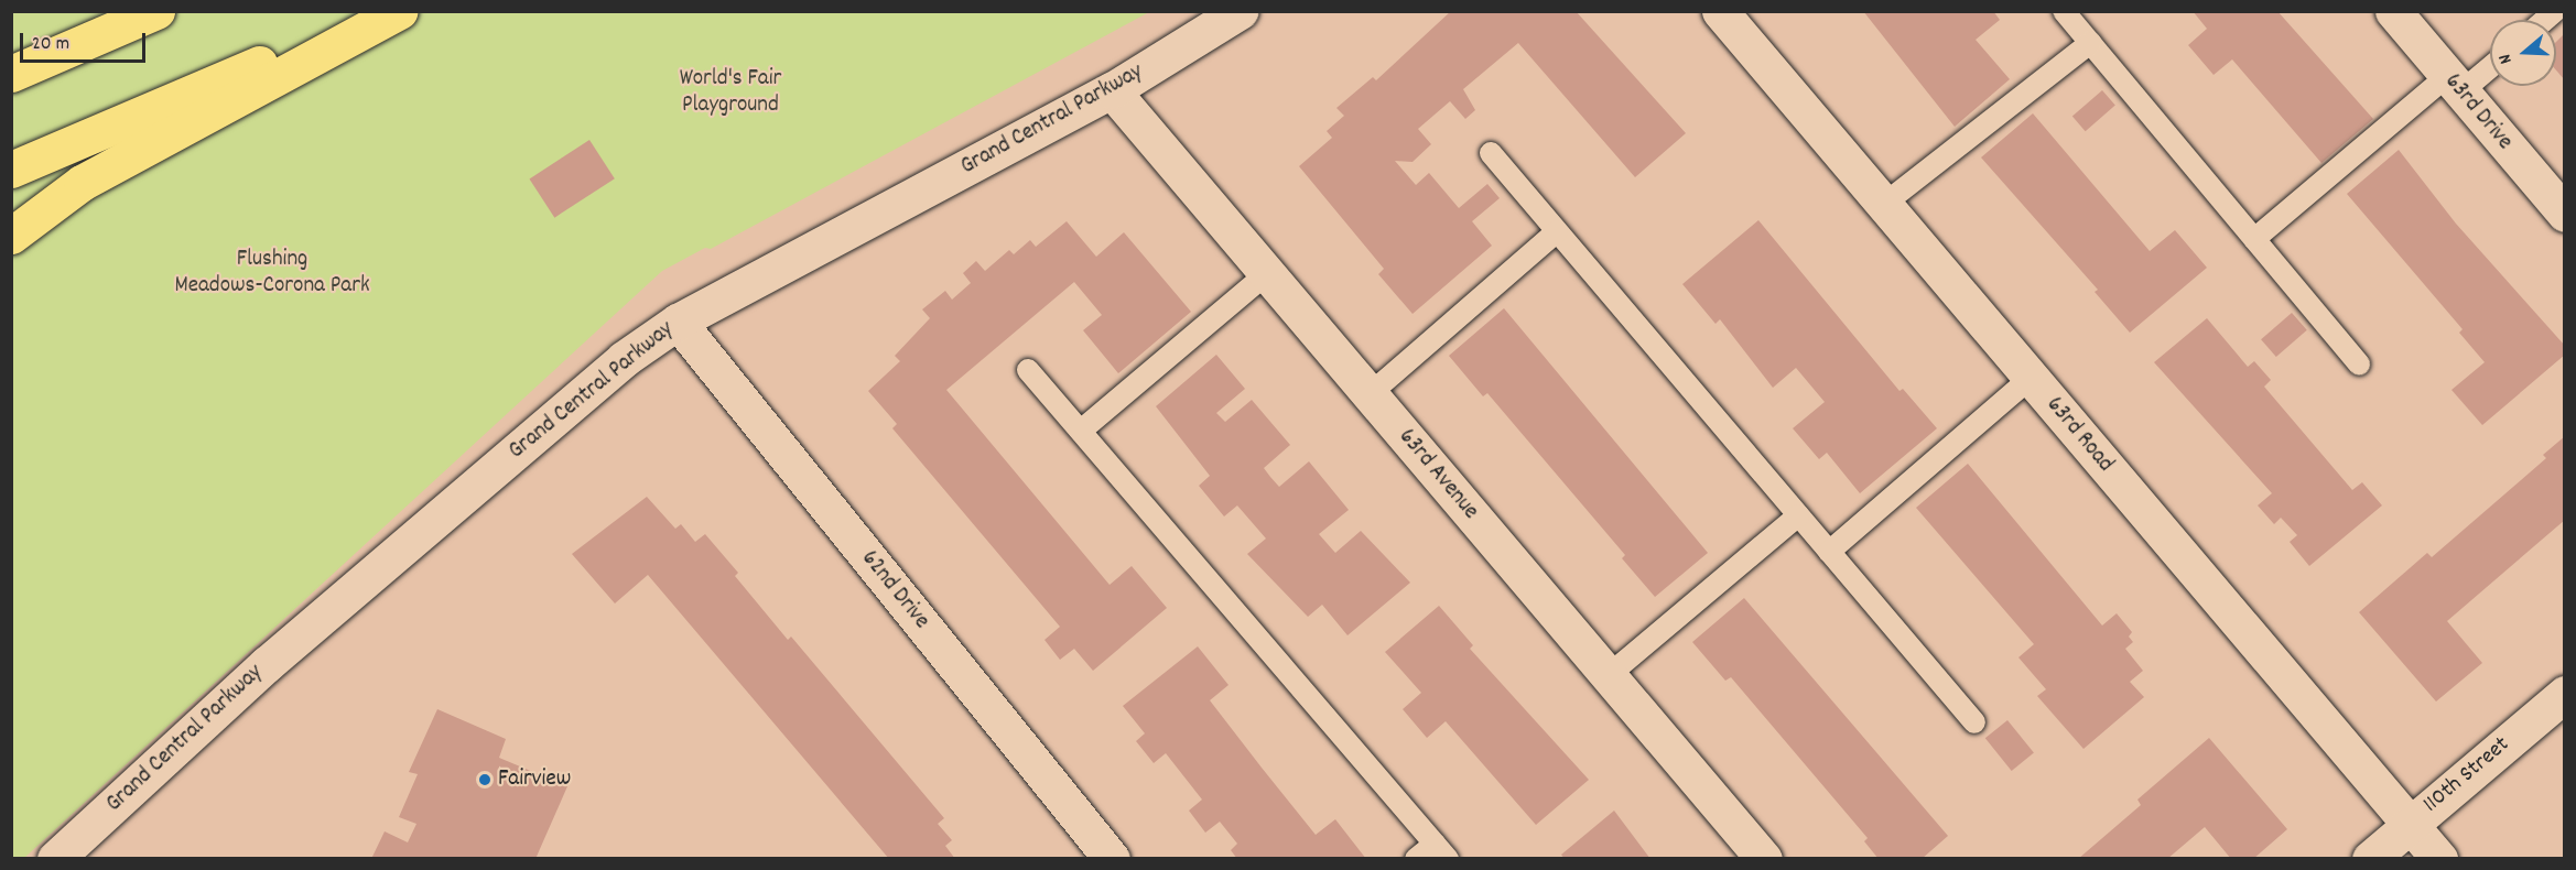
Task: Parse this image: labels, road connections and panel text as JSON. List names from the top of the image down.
{
  "streets": {
    "street": [
      "63rd Drive",
      "Grand Central Parkway",
      "63rd Road",
      "63rd Avenue",
      "62nd Drive",
      "110th Street"
    ]
  },
  "crossings": [
    ["Grand Central Parkway", "63rd Avenue"],
    ["Grand Central Parkway", "62nd Drive"],
    ["63rd Road", "110th Street"]
  ],
  "parks": ["World's Fair Playground", "Flushing Meadows-Corona Park"],
  "places": ["Fairview"],
  "scale_bar": "20 m",
  "north": "left"
}
